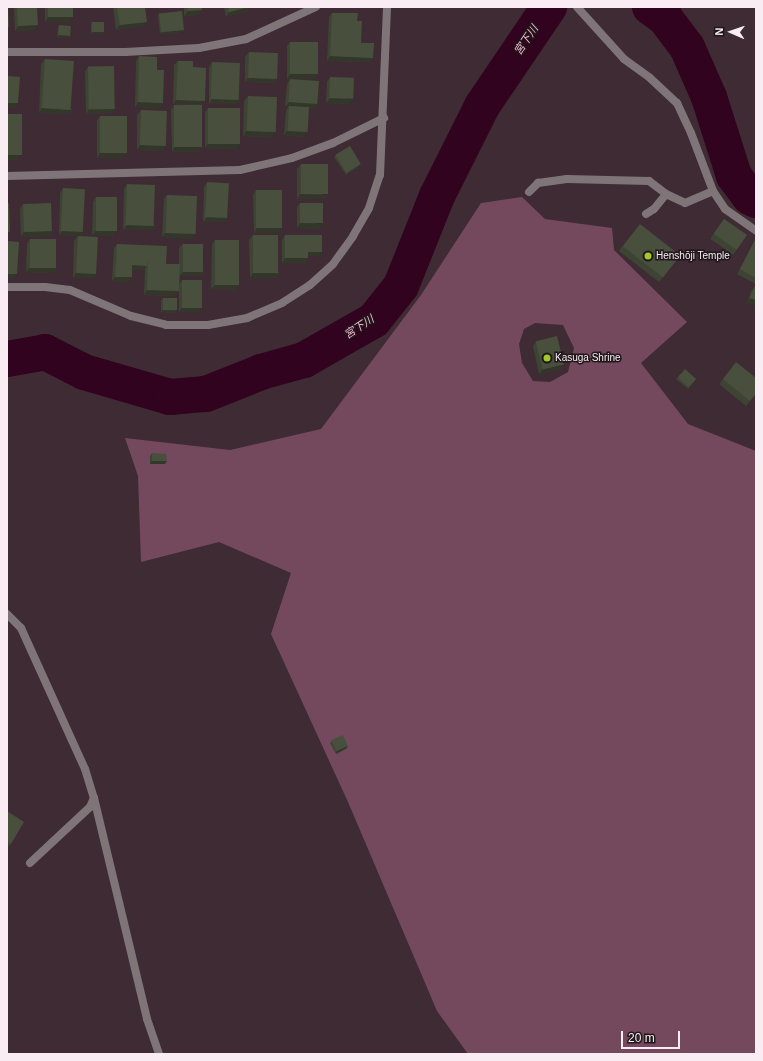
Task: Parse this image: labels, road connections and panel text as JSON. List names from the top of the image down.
{
  "water": ["宮下川"],
  "places": ["Henshōji Temple", "Kasuga Shrine"],
  "scale_bar": "20 m",
  "north": "left"
}
